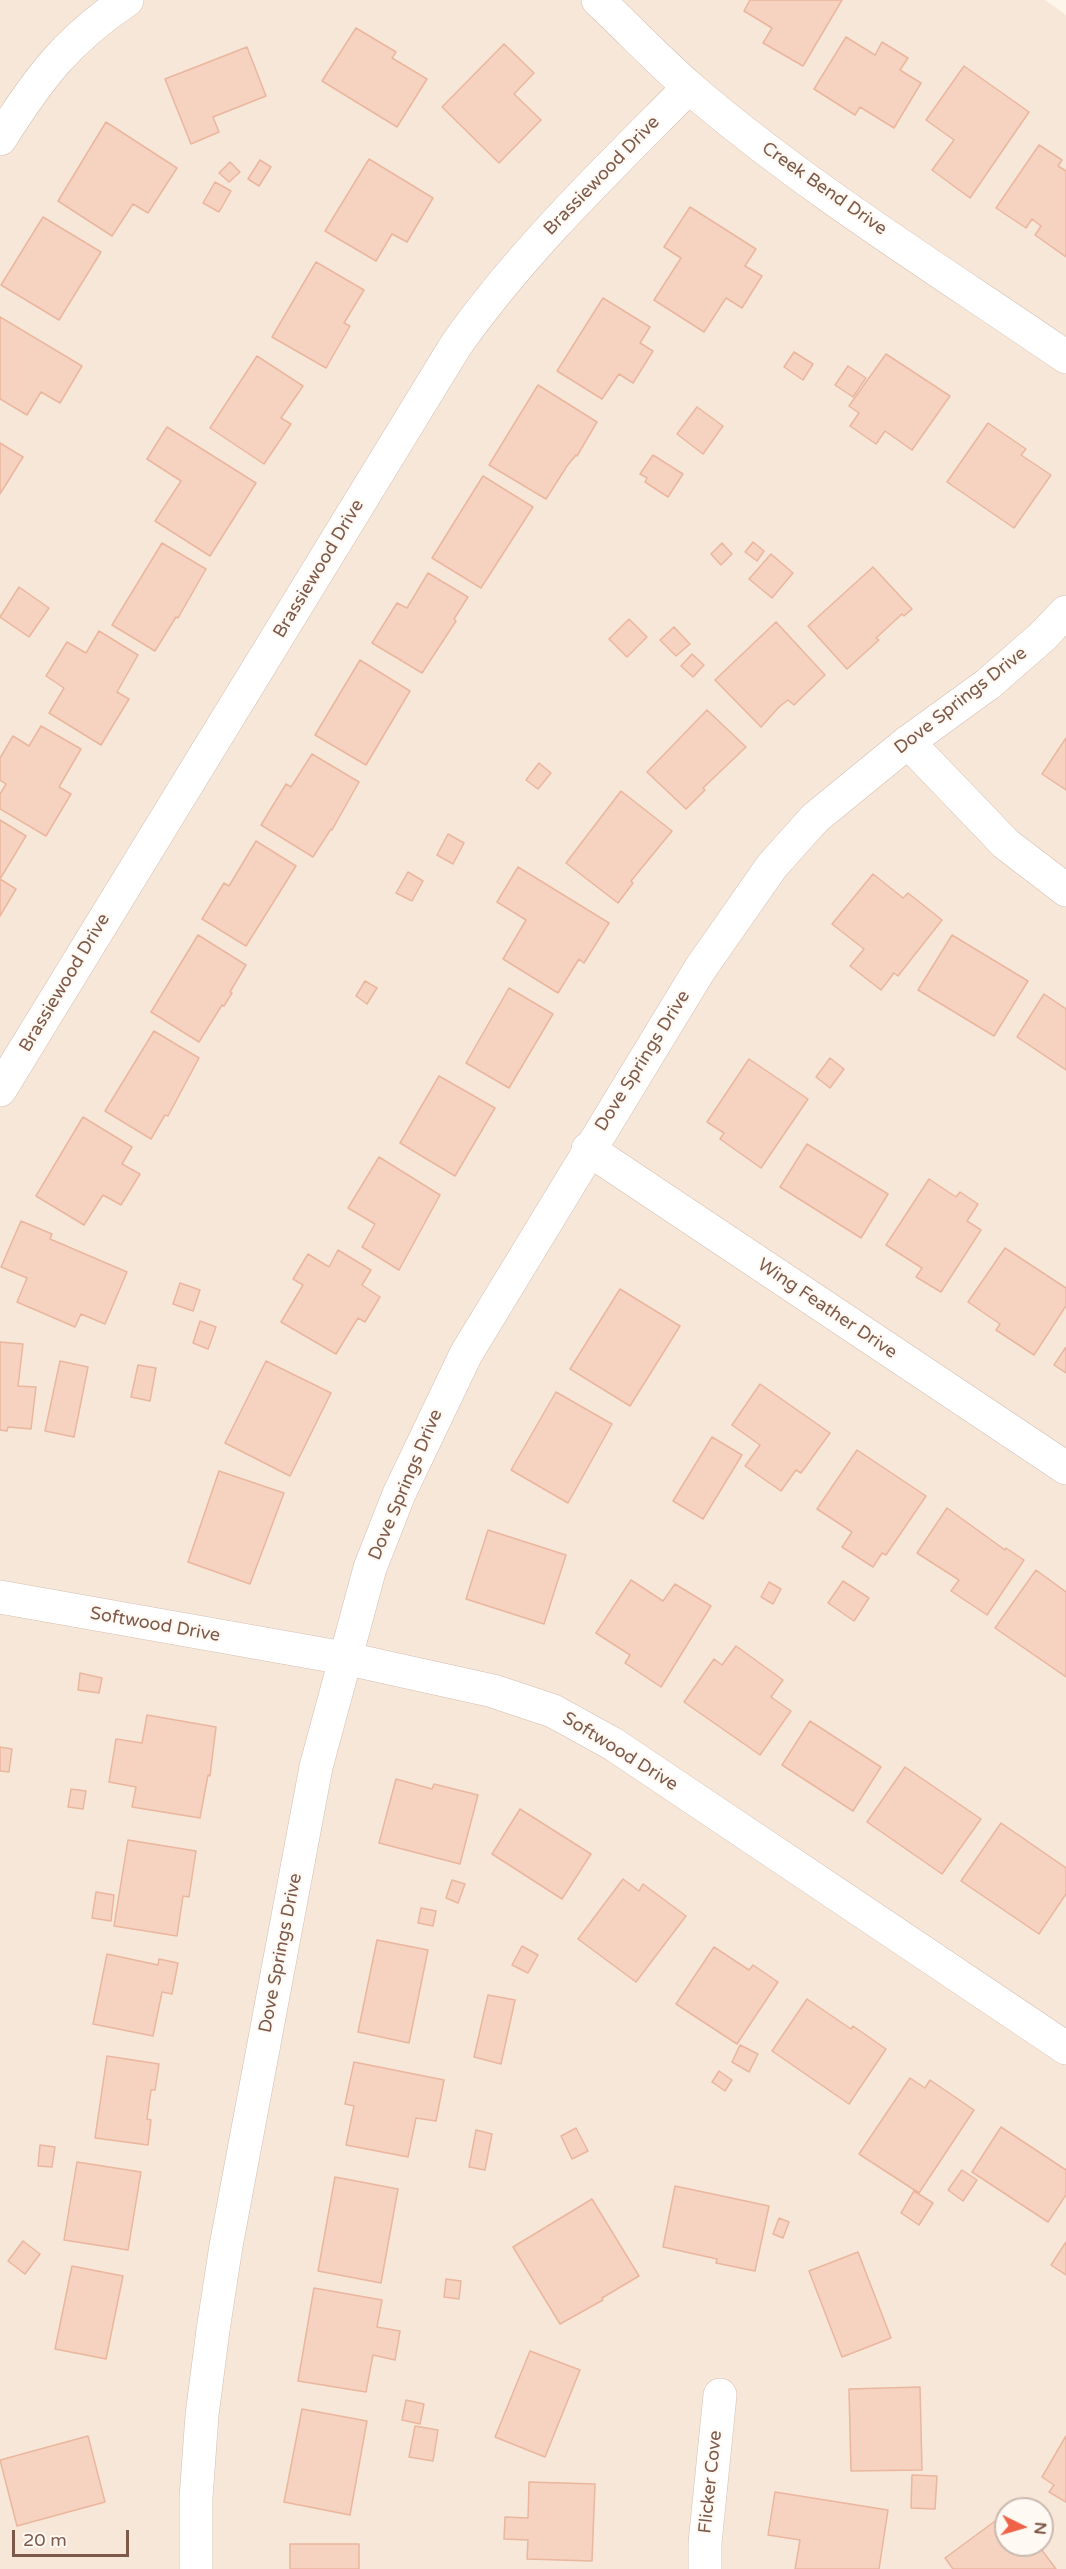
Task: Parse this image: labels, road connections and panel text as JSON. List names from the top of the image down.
{
  "streets": {
    "street": [
      "Brassiewood Drive",
      "Creek Bend Drive",
      "Dove Springs Drive",
      "Wing Feather Drive",
      "Softwood Drive",
      "Flicker Cove"
    ]
  },
  "crossings": [
    ["Brassiewood Drive", "Creek Bend Drive"],
    ["Dove Springs Drive", "Wing Feather Drive"],
    ["Dove Springs Drive", "Softwood Drive"]
  ],
  "scale_bar": "20 m",
  "north": "right"
}
